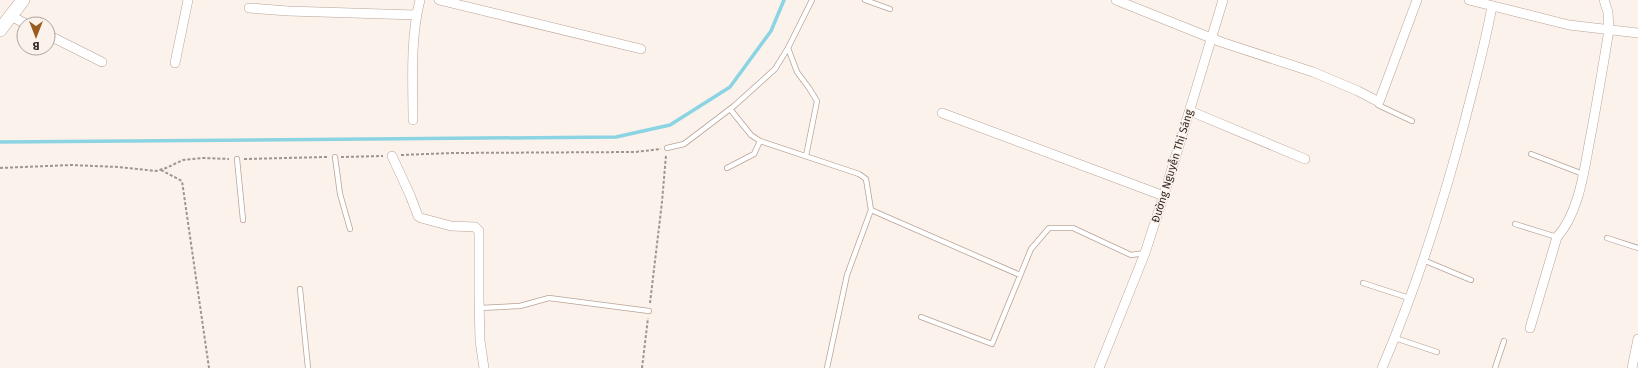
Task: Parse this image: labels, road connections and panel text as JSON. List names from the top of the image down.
{
  "streets": {
    "street": ["Đường Nguyễn Thị Sáng"]
  },
  "north": "bottom"
}
